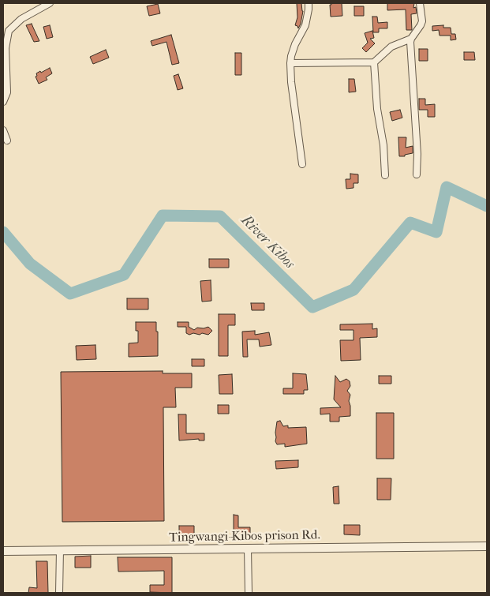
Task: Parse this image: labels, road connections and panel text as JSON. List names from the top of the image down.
{
  "streets": {
    "street": ["Tingwangi-Kibos prison Rd."]
  },
  "water": ["River Kibos"]
}
